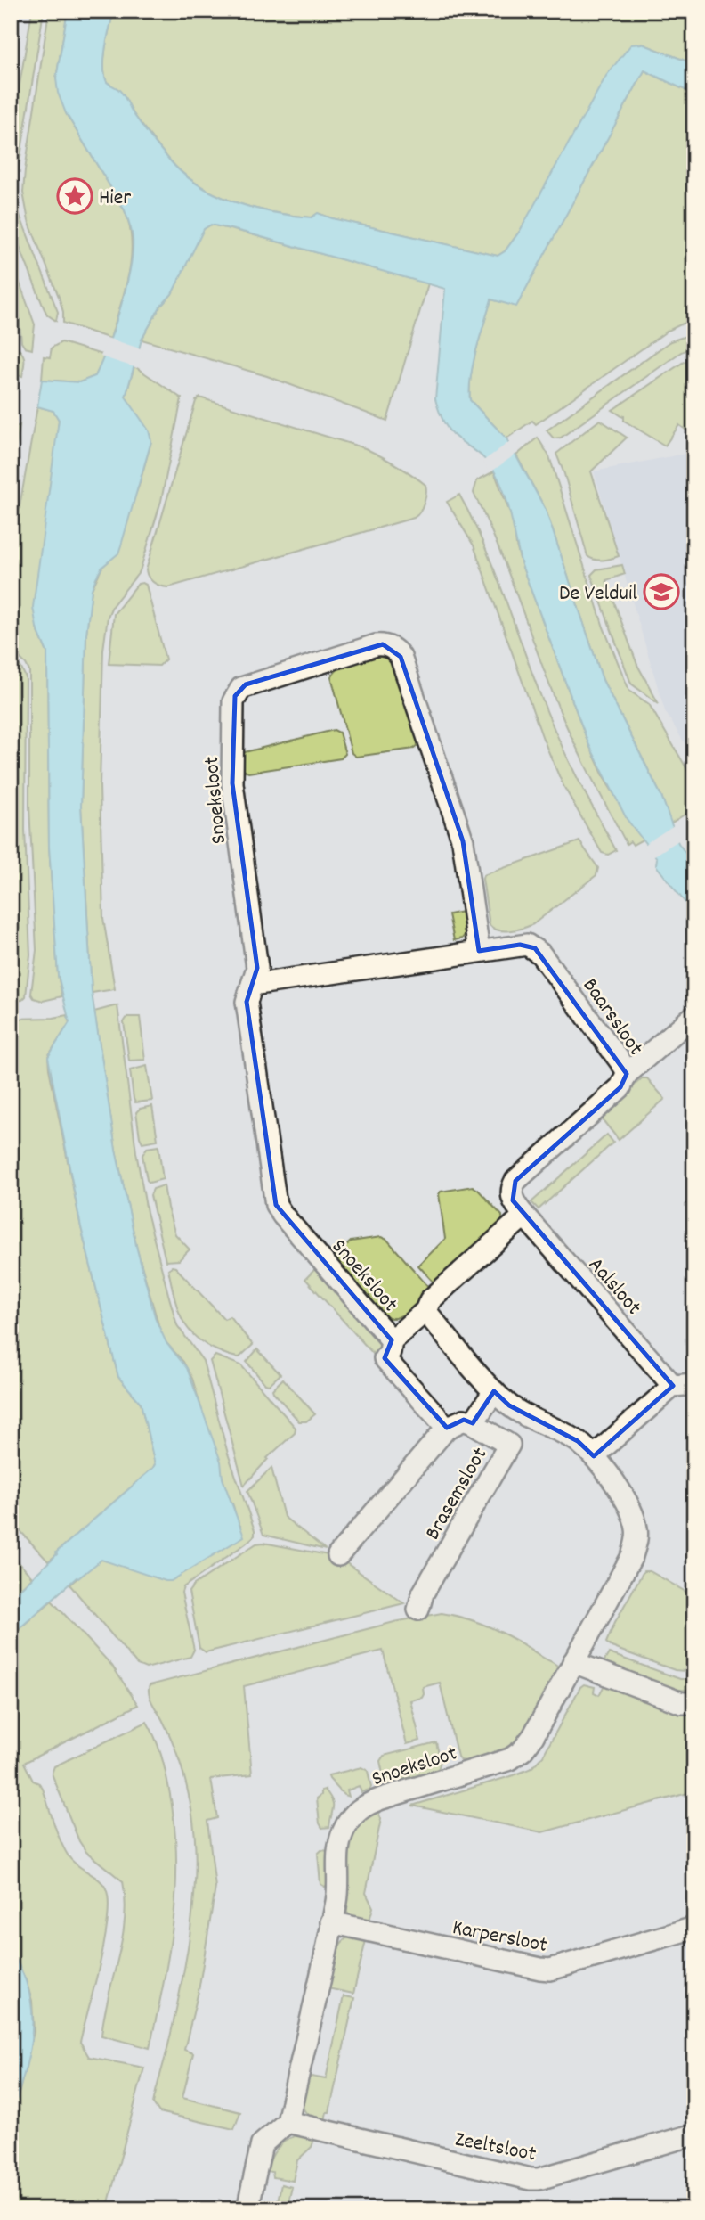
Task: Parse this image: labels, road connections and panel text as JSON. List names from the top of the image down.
{
  "streets": {
    "street": [
      "Snoeksloot",
      "Baarssloot",
      "Aalsloot",
      "Brasemsloot",
      "Karpersloot",
      "Zeeltsloot"
    ]
  },
  "crossings": [
    ["Snoeksloot", "Baarssloot"],
    ["Snoeksloot", "Brasemsloot"],
    ["Snoeksloot", "Karpersloot"],
    ["Snoeksloot", "Zeeltsloot"],
    ["Baarssloot", "Aalsloot"]
  ],
  "places": {
    "place": ["Hier"],
    "school or university": ["De Velduil"]
  }
}
